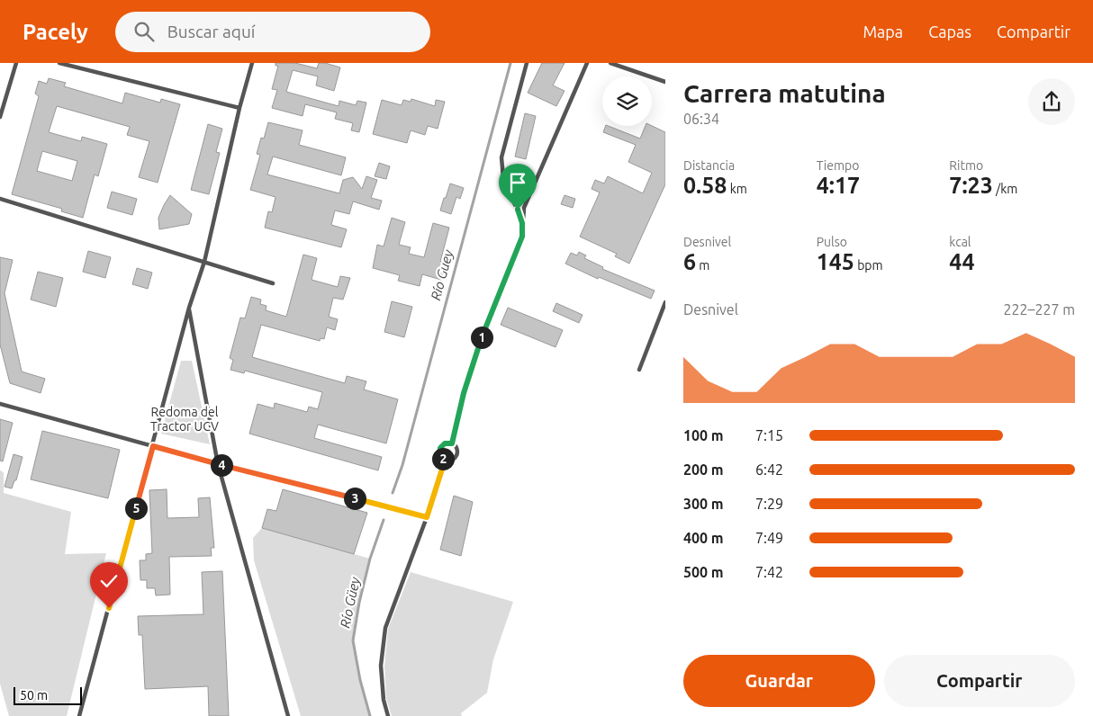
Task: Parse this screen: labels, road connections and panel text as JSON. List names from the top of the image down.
{
  "water": ["Río Guey", "Río Güey"],
  "parks": ["Redoma del Tractor UCV"],
  "scale_bar": "50 m",
  "page": {
    "header": "Pacely",
    "search": "Buscar aquí",
    "nav": ["Mapa", "Capas", "Compartir"],
    "heading": ["Carrera matutina", "06:34"],
    "stats": [
      ["Distancia", "0.58 km"],
      ["Tiempo", "4:17"],
      ["Ritmo", "7:23 /km"],
      ["Desnivel", "6 m"],
      ["Pulso", "145 bpm"],
      ["kcal", "44"]
    ],
    "chart": ["Desnivel", "222–227 m"],
    "pins": [
      "1",
      "2",
      "4",
      "3",
      "5"
    ],
    "list": [
      {
        "name": "100 m",
        "note": "7:15"
      },
      {
        "name": "200 m",
        "note": "6:42"
      },
      {
        "name": "300 m",
        "note": "7:29"
      },
      {
        "name": "400 m",
        "note": "7:49"
      },
      {
        "name": "500 m",
        "note": "7:42"
      }
    ],
    "buttons": ["Guardar", "Compartir"],
    "scale": "50 m"
  }
}
